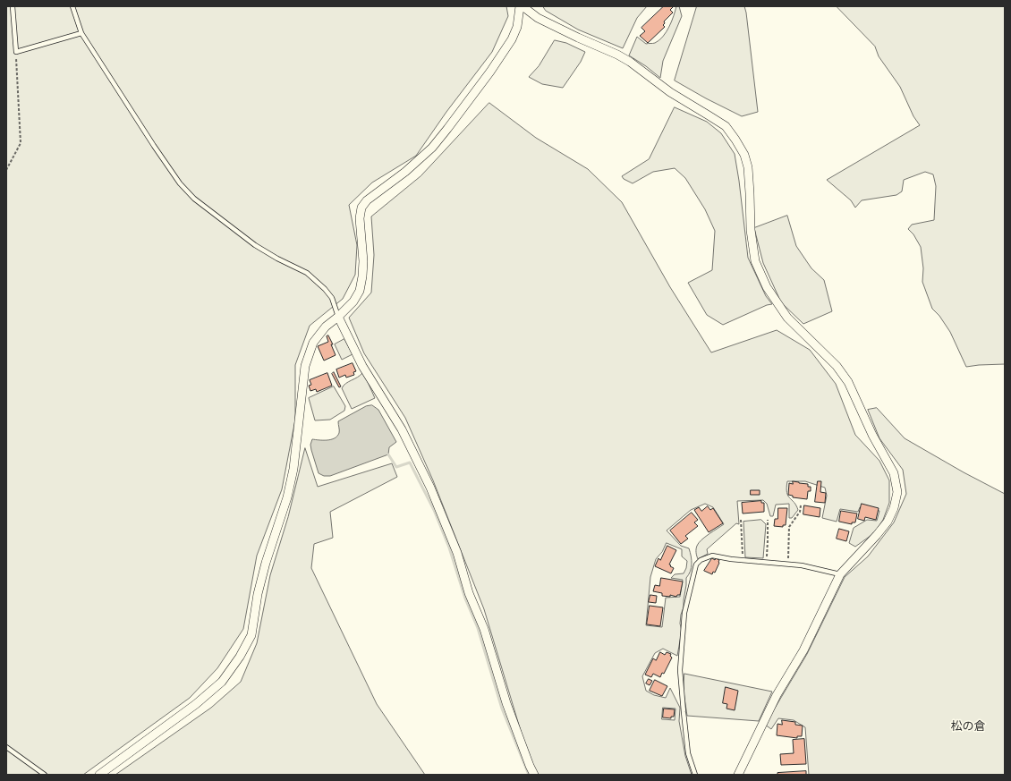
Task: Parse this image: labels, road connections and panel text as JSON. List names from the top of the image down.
{
  "districts": ["松の倉"]
}
